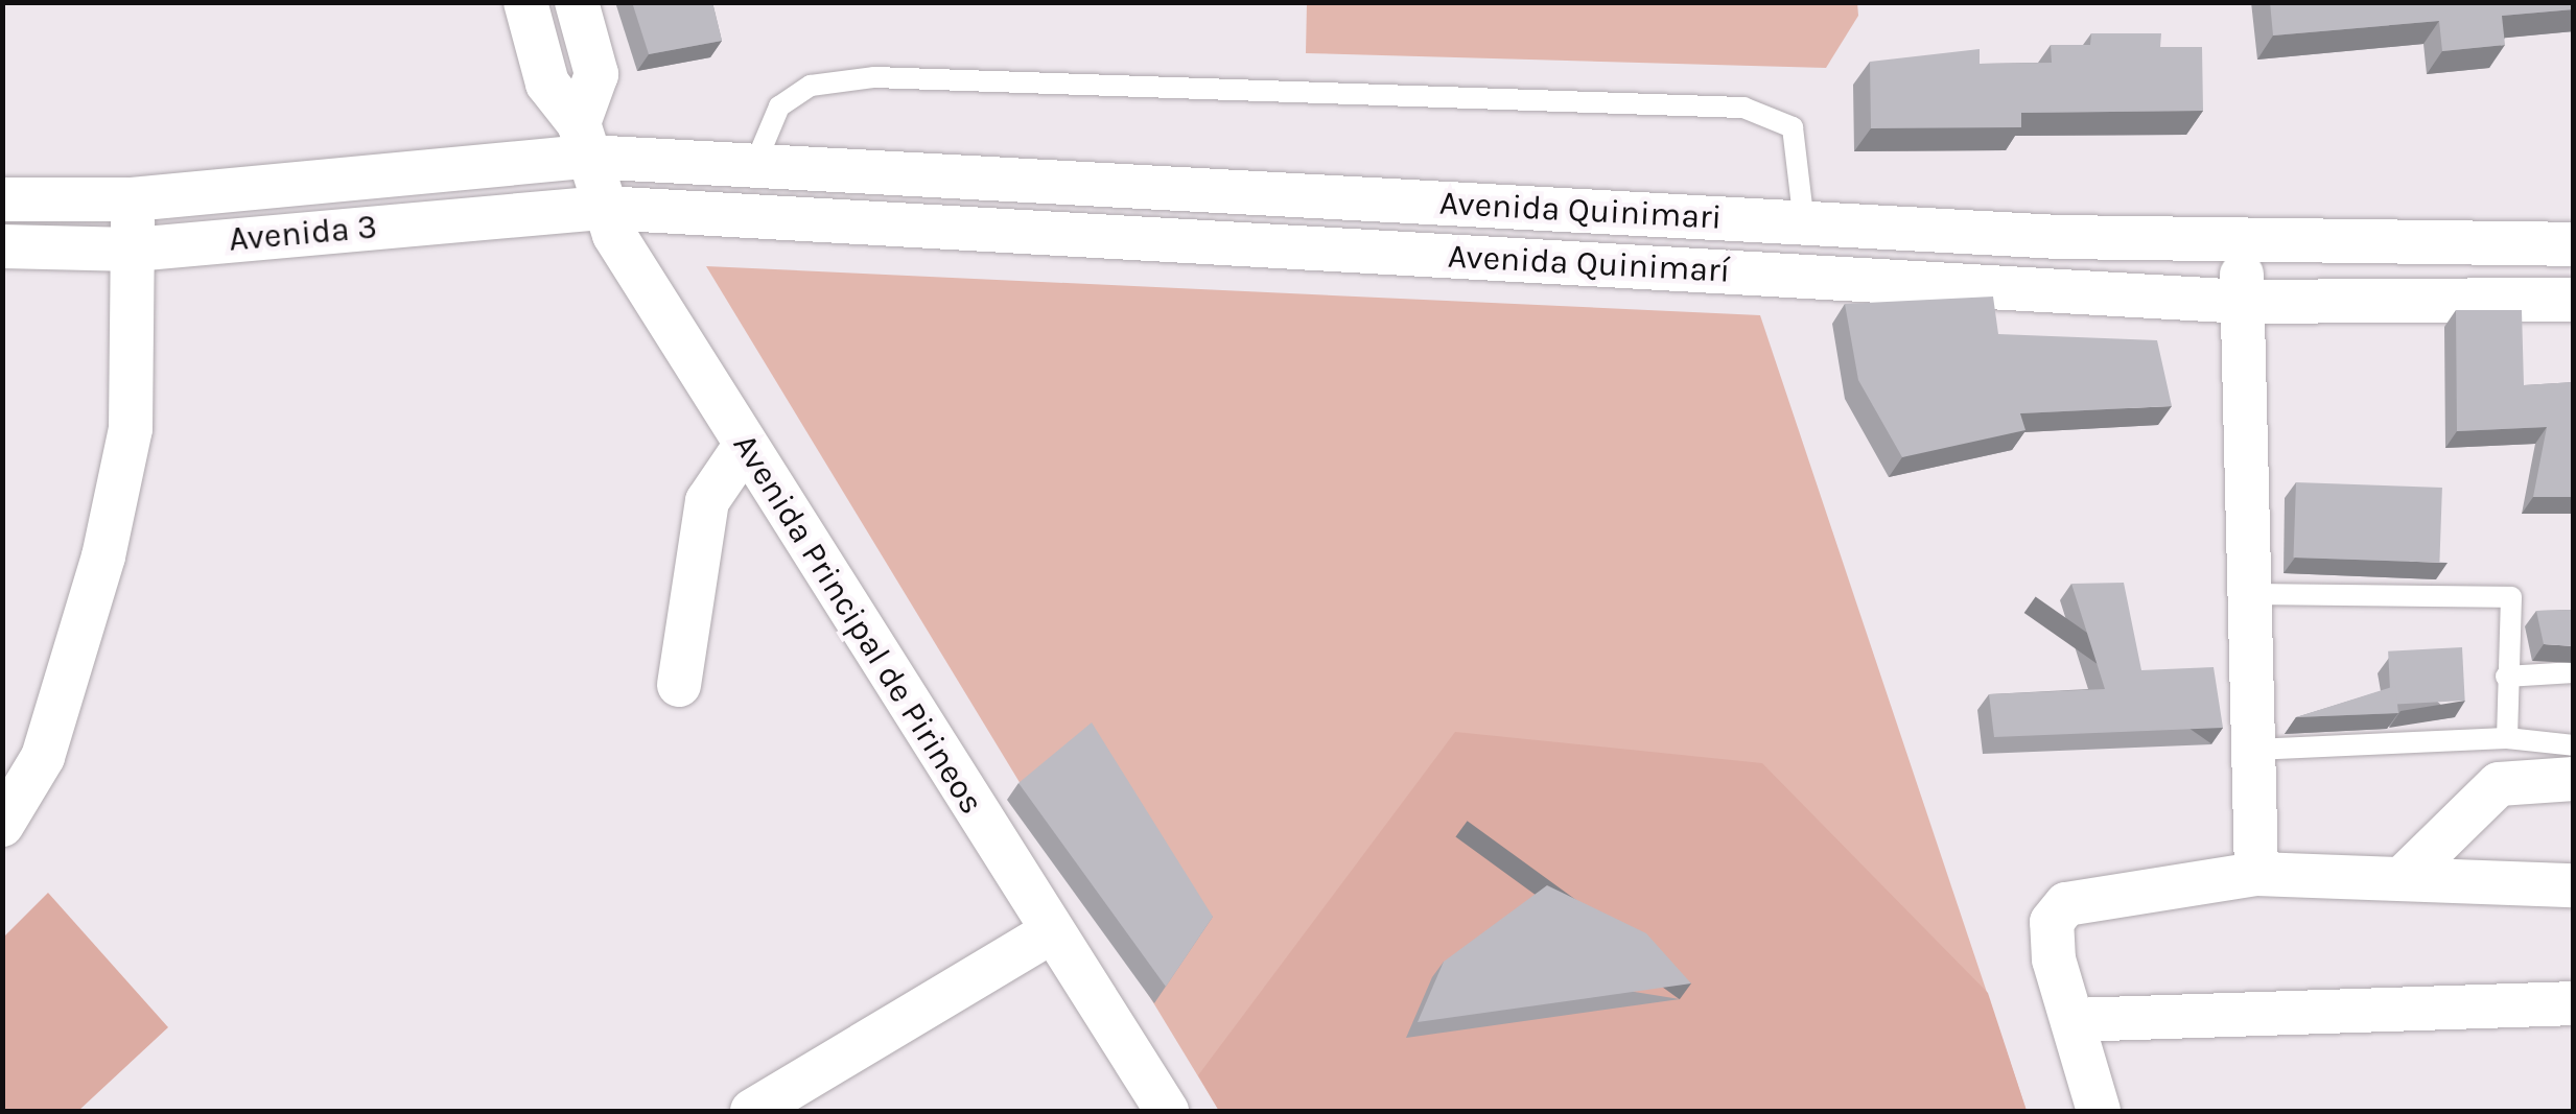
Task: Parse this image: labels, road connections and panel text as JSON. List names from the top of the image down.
{
  "streets": {
    "street": [
      "Avenida Quinimari",
      "Avenida 3",
      "Avenida Quinimarí",
      "Avenida Principal de Pirineos"
    ]
  },
  "crossings": [
    ["Avenida Quinimari", "Avenida 3"],
    ["Avenida Quinimari", "Avenida Principal de Pirineos"],
    ["Avenida 3", "Avenida Quinimarí"],
    ["Avenida 3", "Avenida Principal de Pirineos"],
    ["Avenida Quinimarí", "Avenida Principal de Pirineos"]
  ]
}
